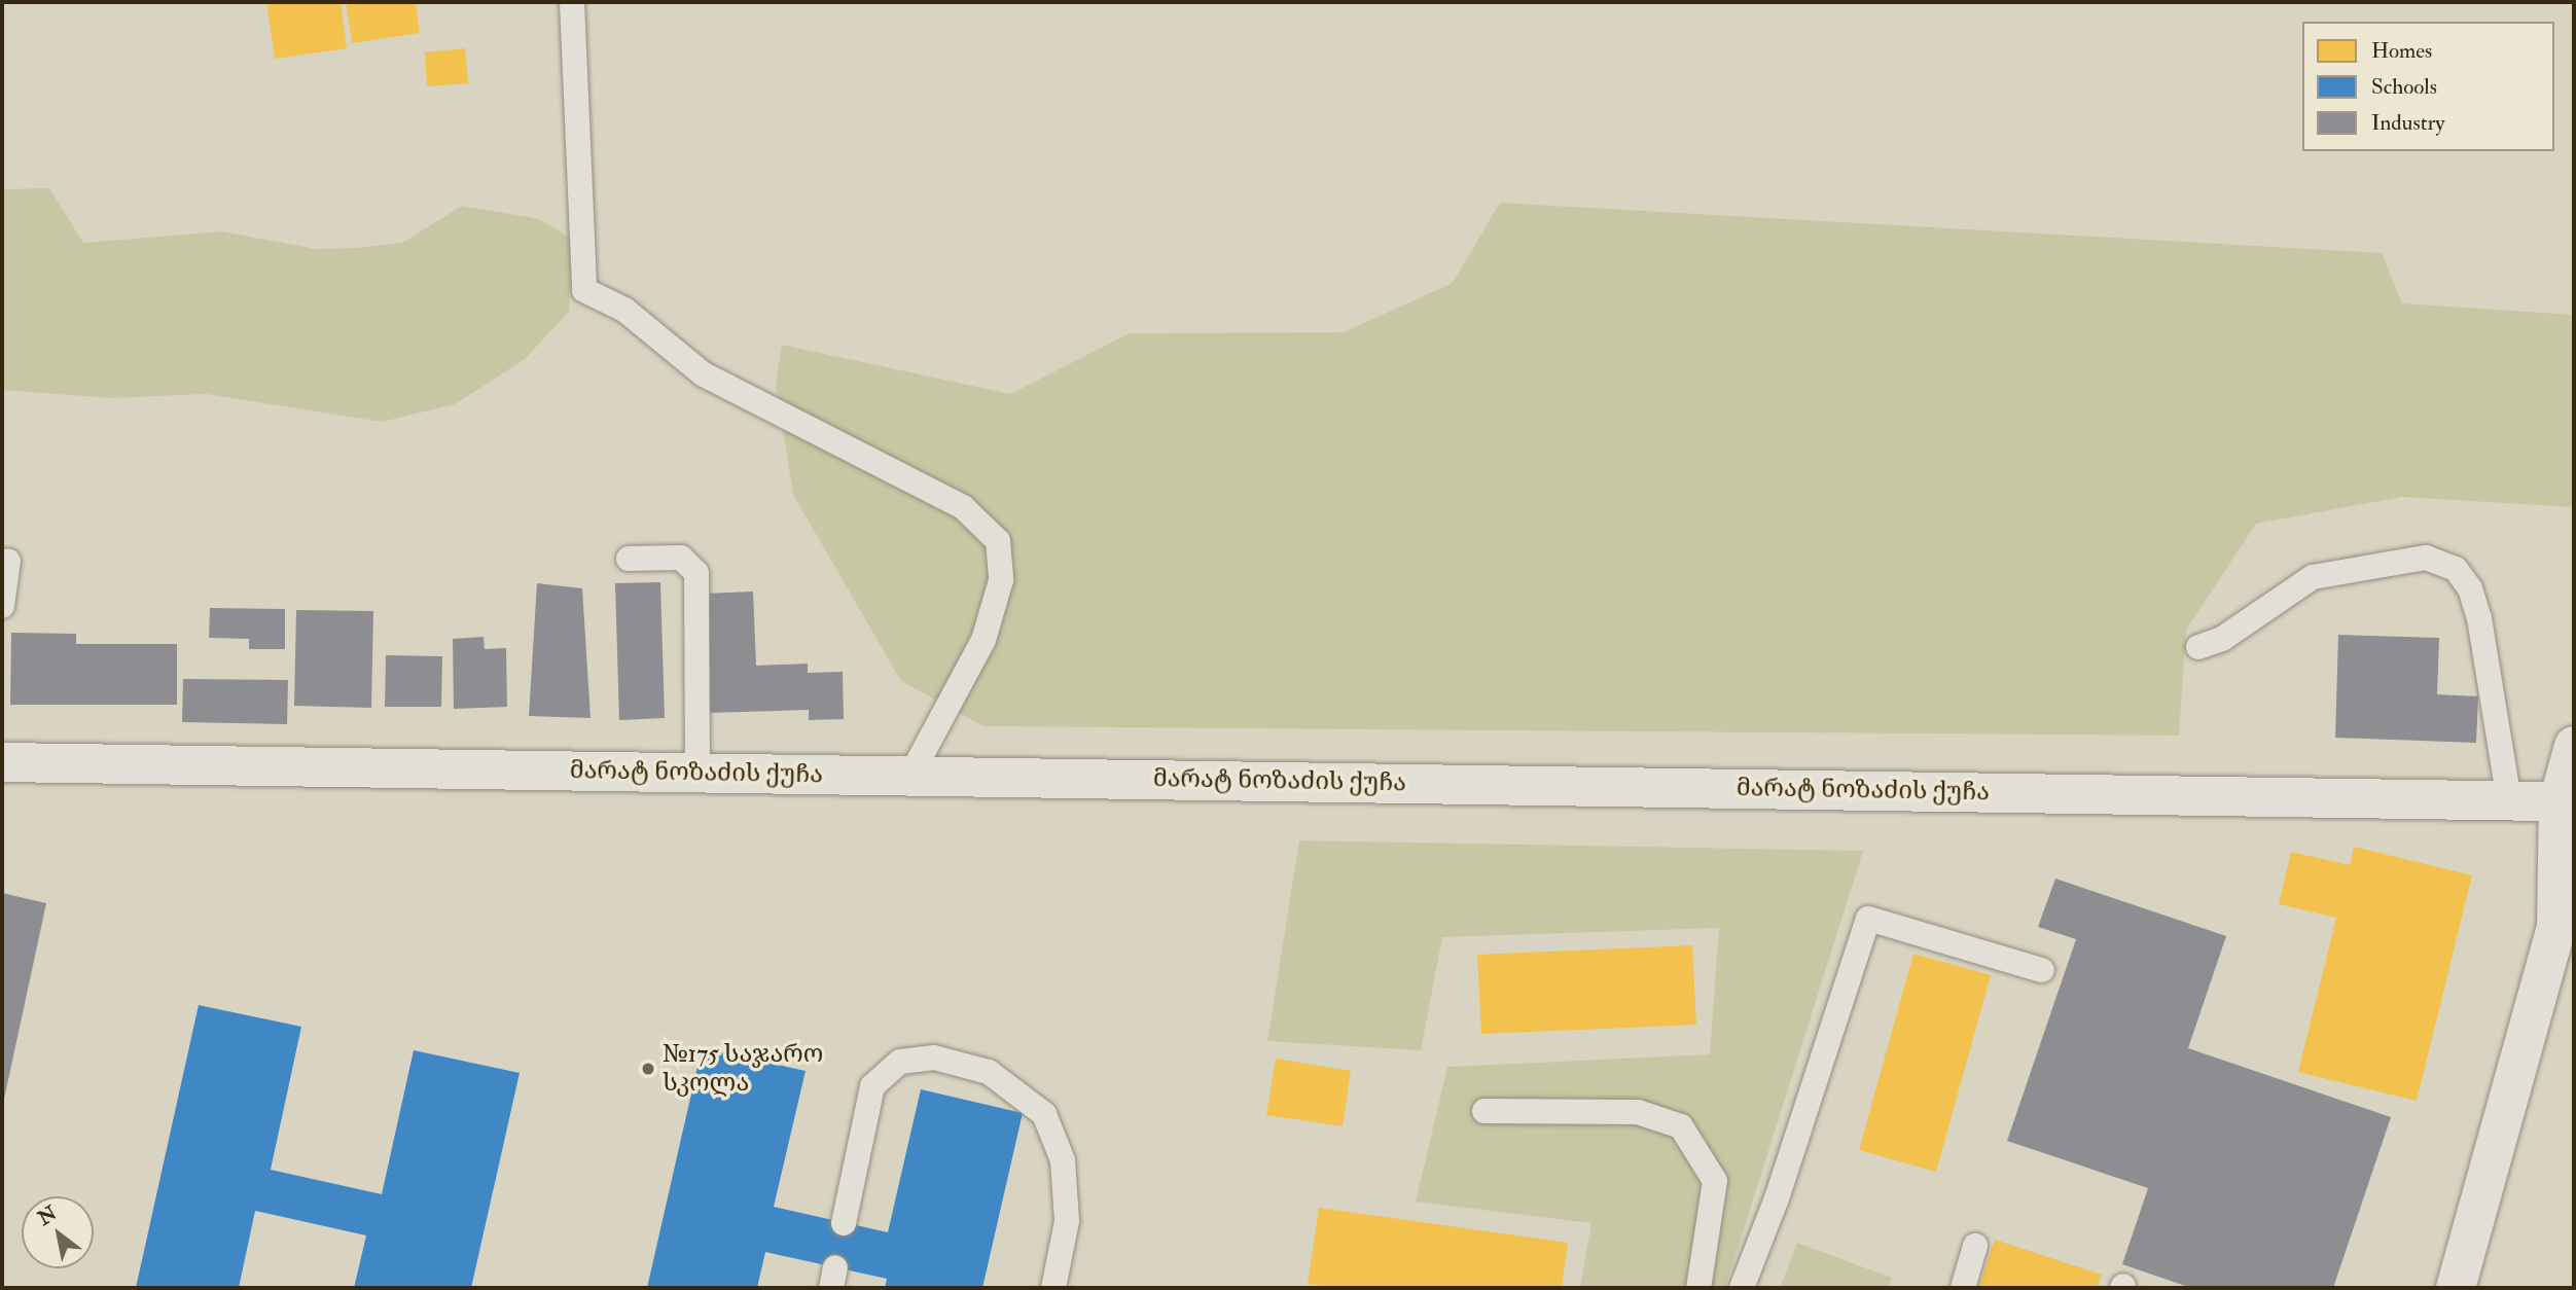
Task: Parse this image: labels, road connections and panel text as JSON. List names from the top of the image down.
{
  "streets": {
    "street": ["მარატ ნოზაძის ქუჩა"]
  },
  "places": ["№175 საჯარო სკოლა"],
  "legend": ["Homes", "Schools", "Industry"],
  "north": "top left"
}
